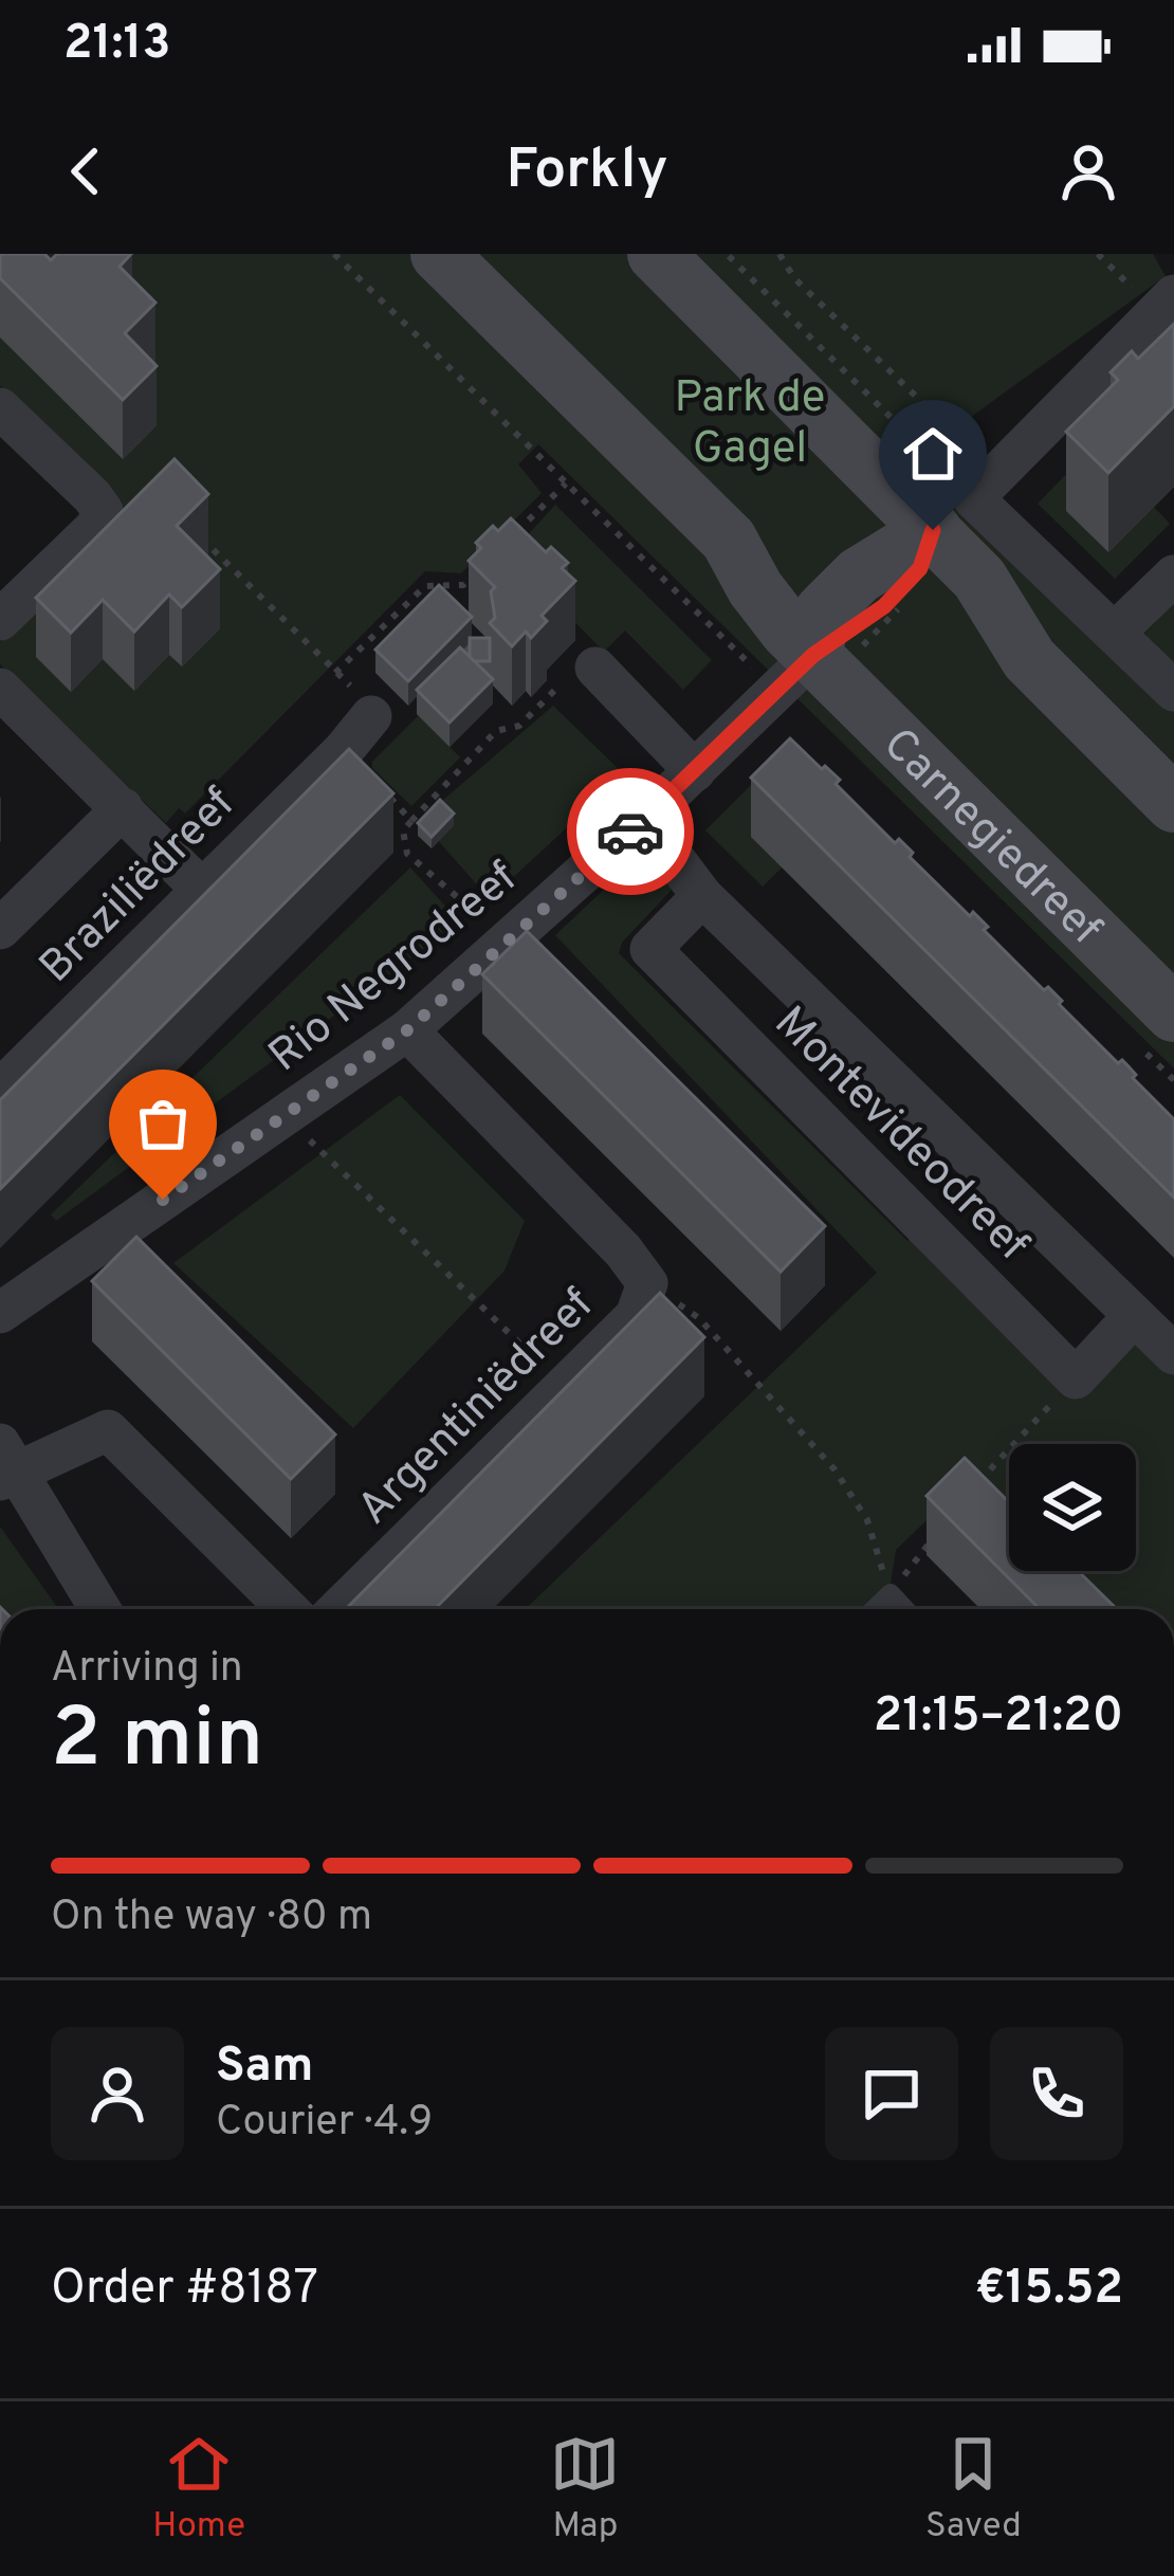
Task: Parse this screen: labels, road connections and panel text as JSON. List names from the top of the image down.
{
  "streets": {
    "street": [
      "Carnegiedreef",
      "Braziliëdreef",
      "Rio Negrodreef",
      "Montevideodreef",
      "Argentiniëdreef"
    ]
  },
  "crossings": [
    ["Carnegiedreef", "Rio Negrodreef"],
    ["Rio Negrodreef", "Montevideodreef"],
    ["Rio Negrodreef", "Argentiniëdreef"]
  ],
  "parks": ["Park de Gagel"],
  "page": {
    "status": "21:13",
    "header": "Forkly",
    "heading": ["2 min", "Arriving in", "21:15–21:20"],
    "panel": [
      "Sam",
      "Courier · 4.9",
      "Order #8187",
      "€15.52"
    ],
    "bar": "On the way · 80 m",
    "tabs": ["Home", "Map", "Saved"]
  }
}
